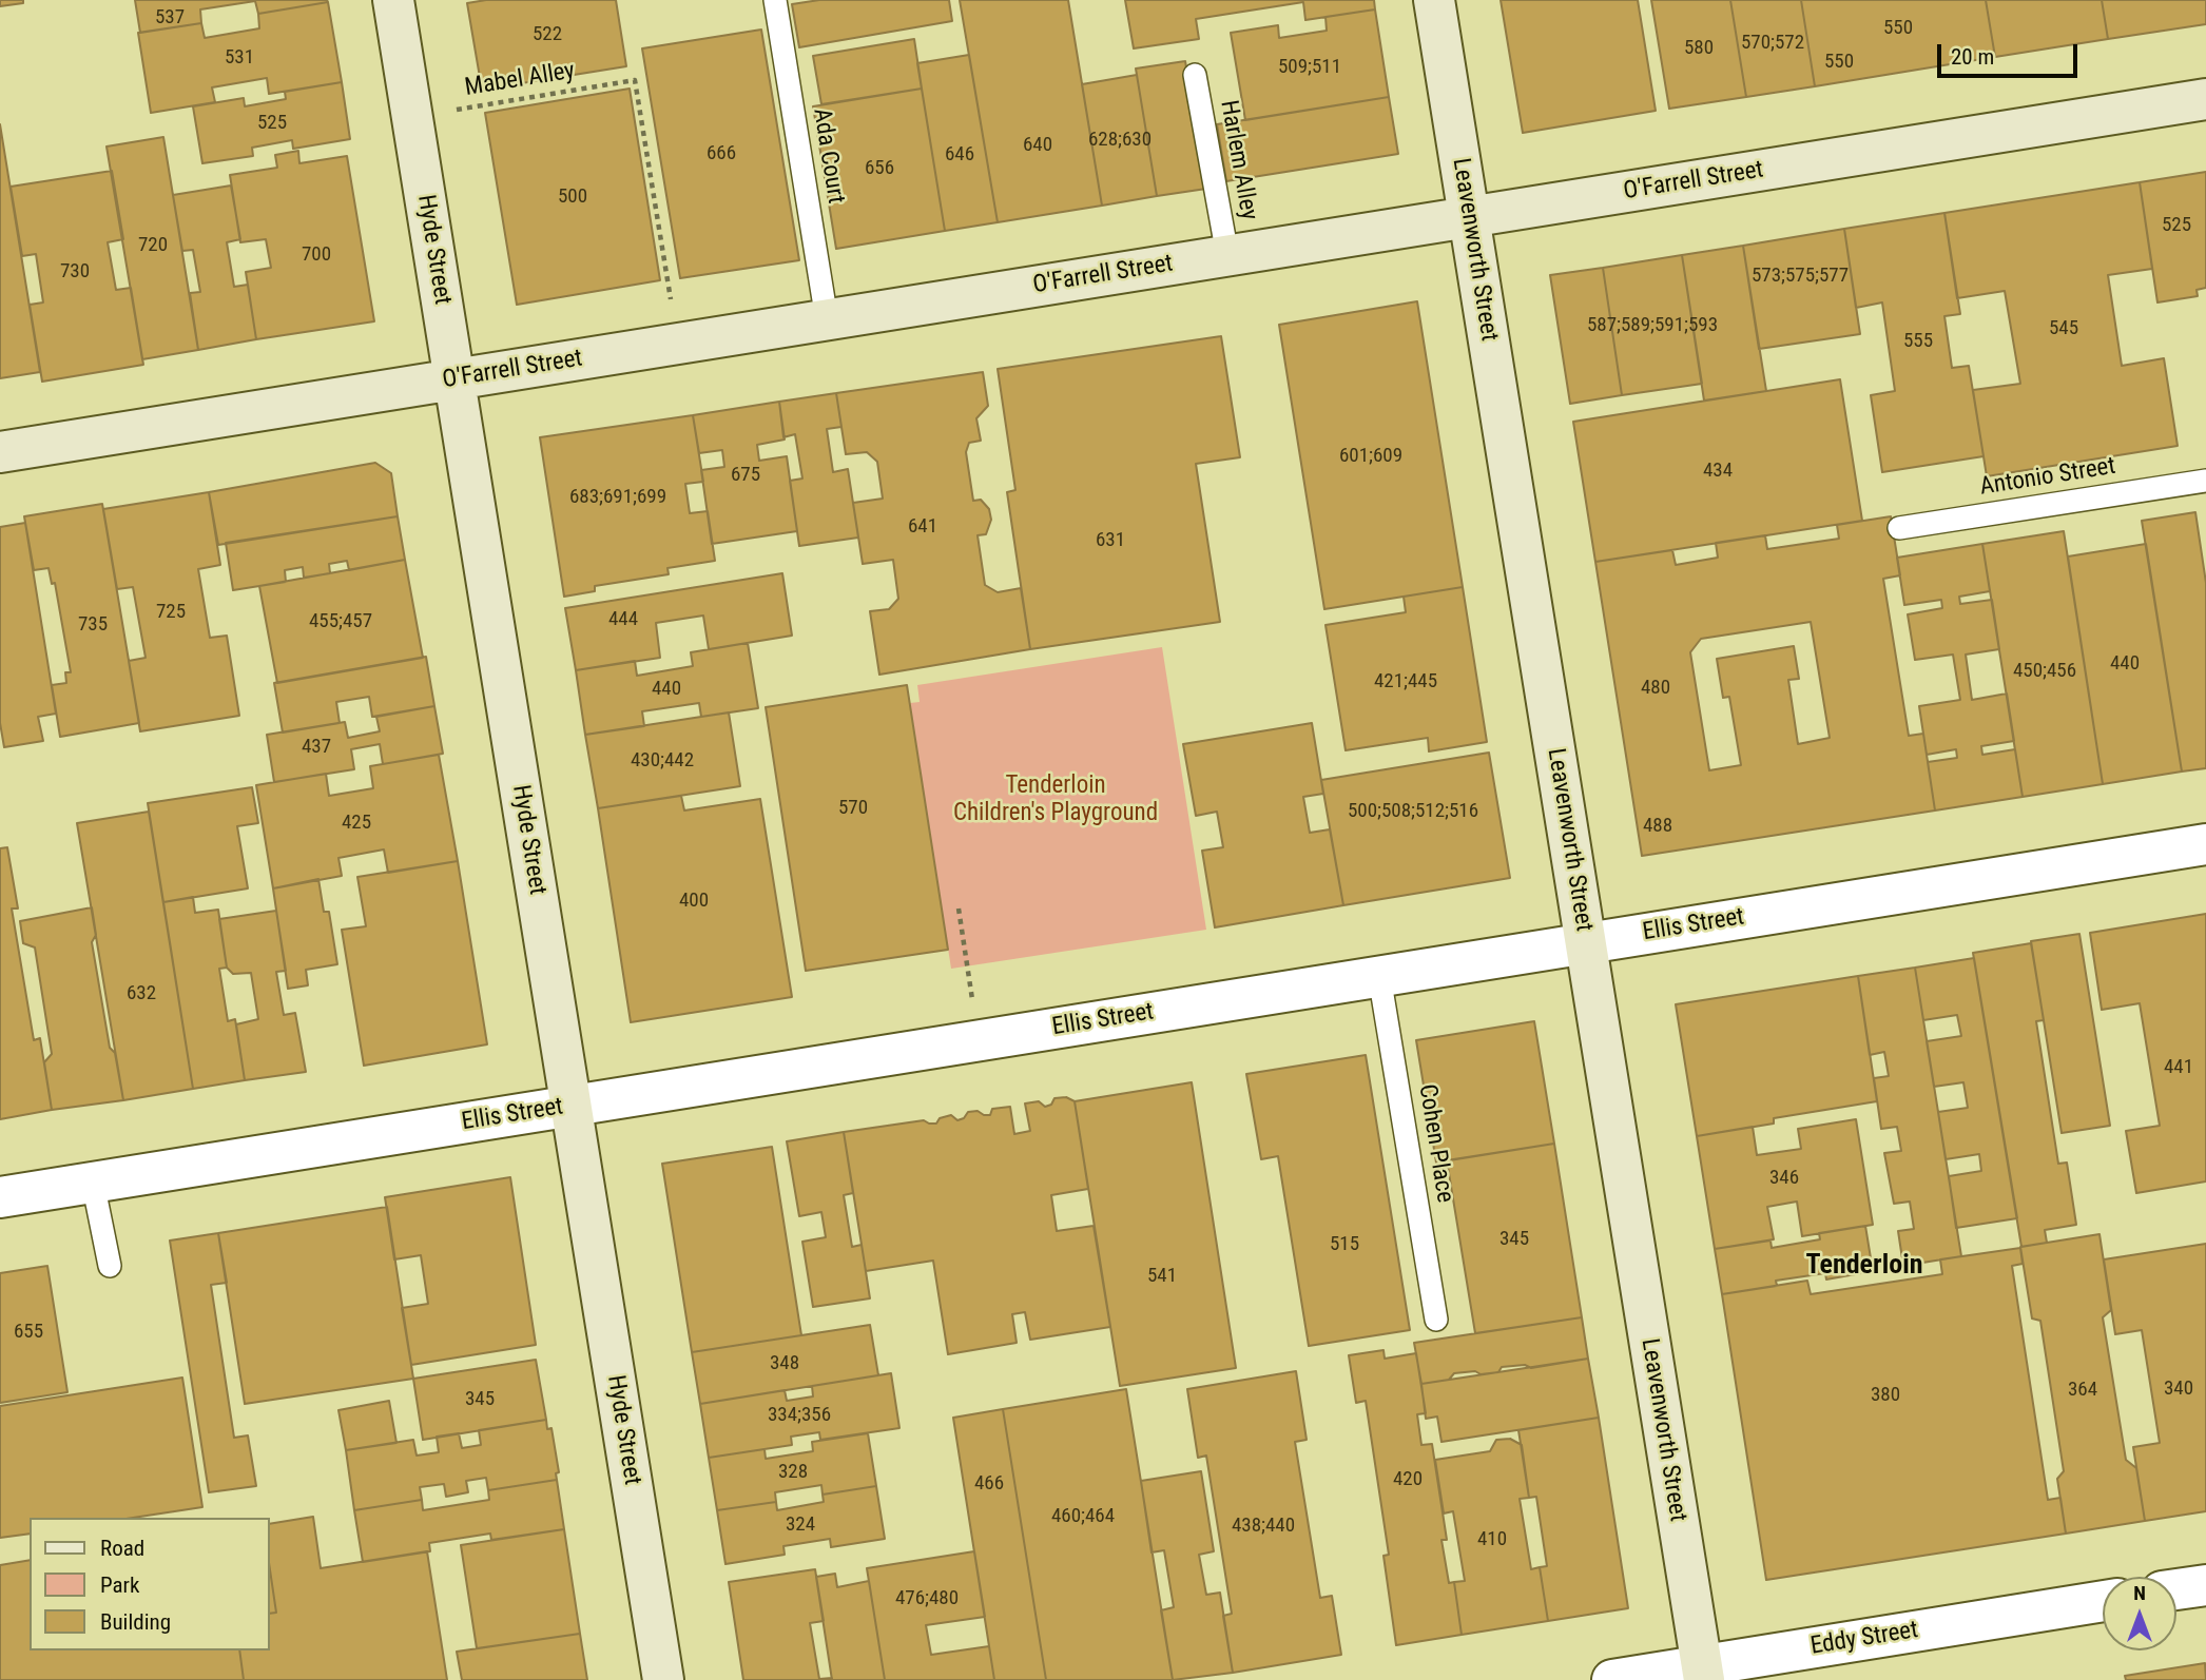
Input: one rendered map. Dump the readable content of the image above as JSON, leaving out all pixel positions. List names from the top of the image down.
{
  "streets": {
    "street": [
      "O'Farrell Street",
      "Hyde Street",
      "Leavenworth Street",
      "Ellis Street",
      "Eddy Street"
    ],
    "lane": [
      "Ada Court",
      "Harlem Alley",
      "Antonio Street",
      "Cohen Place"
    ],
    "path": ["Mabel Alley"]
  },
  "crossings": [
    ["Mabel Alley", "Hyde Street"],
    ["Ada Court", "O'Farrell Street"],
    ["Harlem Alley", "O'Farrell Street"],
    ["O'Farrell Street", "Hyde Street"],
    ["O'Farrell Street", "Leavenworth Street"],
    ["Hyde Street", "Ellis Street"],
    ["Leavenworth Street", "Ellis Street"],
    ["Leavenworth Street", "Eddy Street"],
    ["Ellis Street", "Cohen Place"]
  ],
  "districts": ["Tenderloin"],
  "parks": ["Tenderloin Children's Playground"],
  "house_numbers": [
    "537",
    "550",
    "522",
    "570;572",
    "580",
    "531",
    "550",
    "509;511",
    "525",
    "628;630",
    "640",
    "666",
    "646",
    "656",
    "500",
    "525",
    "720",
    "700",
    "730",
    "573;575;577",
    "587;589;591;593",
    "545",
    "555",
    "601;609",
    "434",
    "675",
    "683;691;699",
    "641",
    "631",
    "725",
    "444",
    "455;457",
    "735",
    "440",
    "450;456",
    "421;445",
    "480",
    "440",
    "437",
    "430;442",
    "570",
    "500;508;512;516",
    "425",
    "488",
    "400",
    "632",
    "441",
    "346",
    "345",
    "515",
    "541",
    "655",
    "348",
    "340",
    "364",
    "380",
    "345",
    "334;356",
    "328",
    "420",
    "466",
    "460;464",
    "324",
    "438;440",
    "410",
    "476;480"
  ],
  "legend": ["Road", "Park", "Building"],
  "scale_bar": "20 m",
  "north": "top"
}
